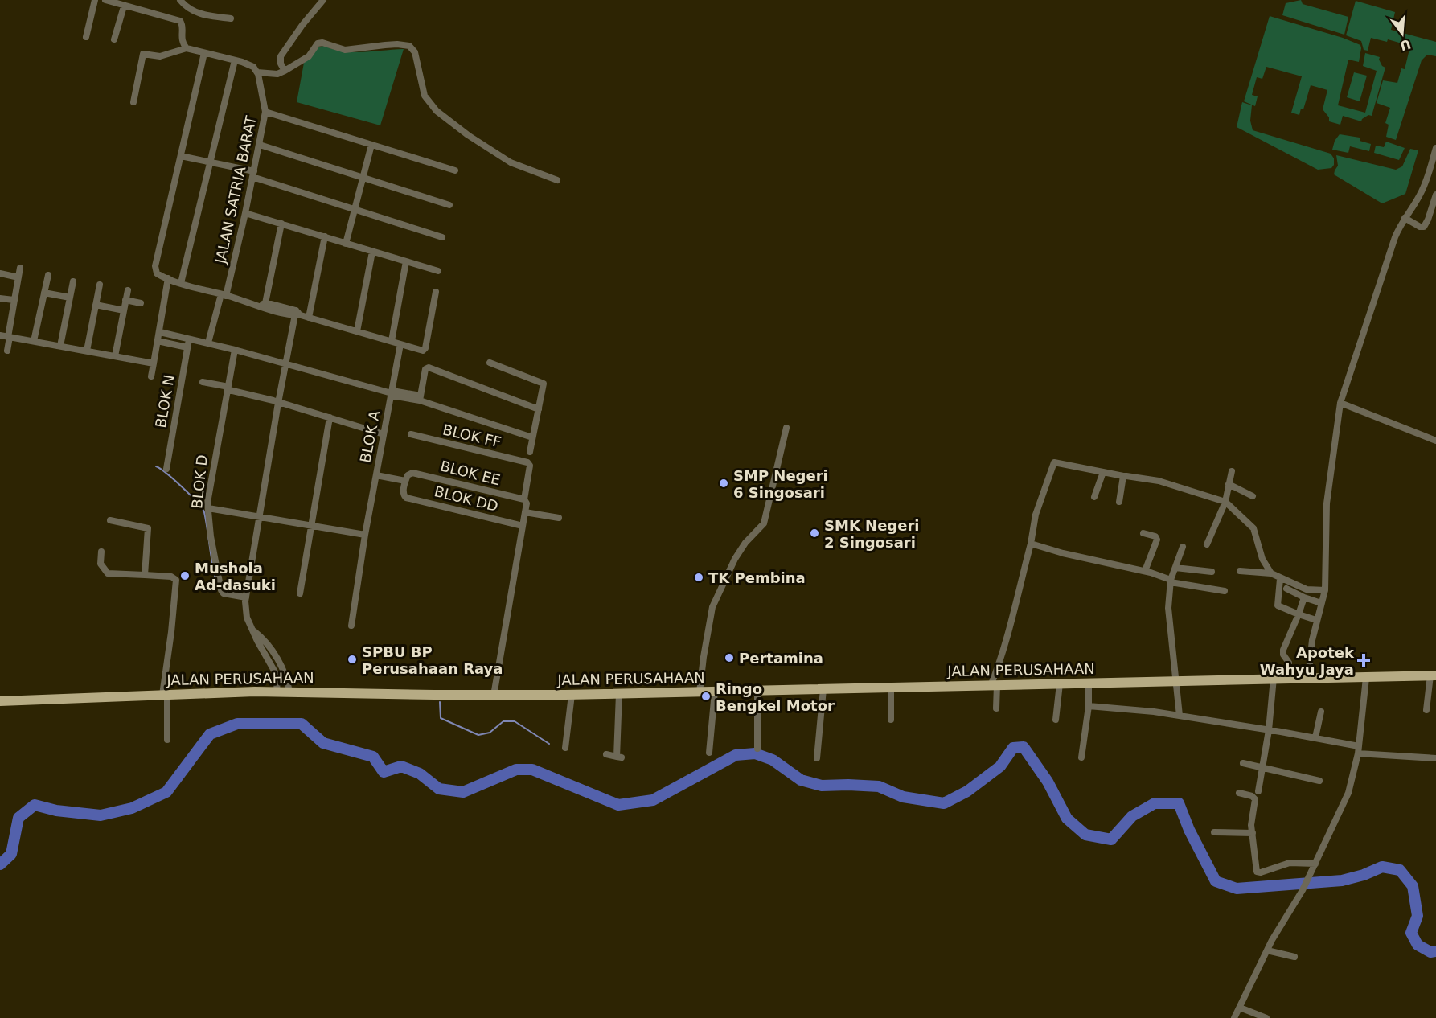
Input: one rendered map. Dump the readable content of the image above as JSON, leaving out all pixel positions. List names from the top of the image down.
{
  "streets": {
    "main road": ["JALAN PERUSAHAAN"],
    "street": [
      "JALAN SATRIA BARAT",
      "BLOK N",
      "BLOK FF",
      "BLOK A",
      "BLOK EE",
      "BLOK D",
      "BLOK DD"
    ]
  },
  "crossings": [
    ["BLOK FF", "BLOK EE"],
    ["BLOK EE", "BLOK DD"]
  ],
  "places": {
    "other": [
      "SMP Negeri 6 Singosari",
      "SMK Negeri 2 Singosari",
      "Mushola Ad-dasuki",
      "TK Pembina",
      "Pertamina",
      "SPBU BP Perusahaan Raya",
      "Ringo Bengkel Motor"
    ],
    "health": ["Apotek Wahyu Jaya"]
  },
  "north": "bottom"
}
